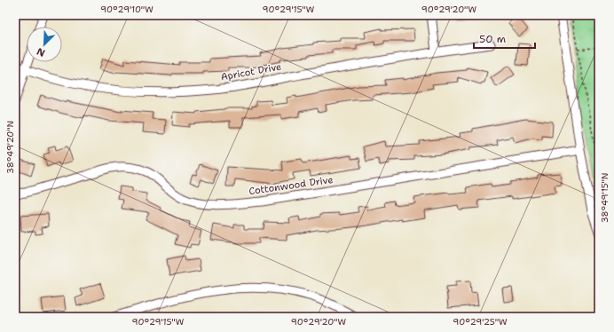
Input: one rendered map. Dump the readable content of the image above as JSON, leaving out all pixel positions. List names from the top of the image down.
{
  "streets": {
    "street": ["Apricot Drive", "Cottonwood Drive"]
  },
  "scale_bar": "50 m",
  "north": "bottom left",
  "coordinates": [
    "90°29'10\"W",
    "90°29'15\"W",
    "90°29'20\"W",
    "38°49'20\"N",
    "38°49'15\"N",
    "90°29'25\"W"
  ]
}
